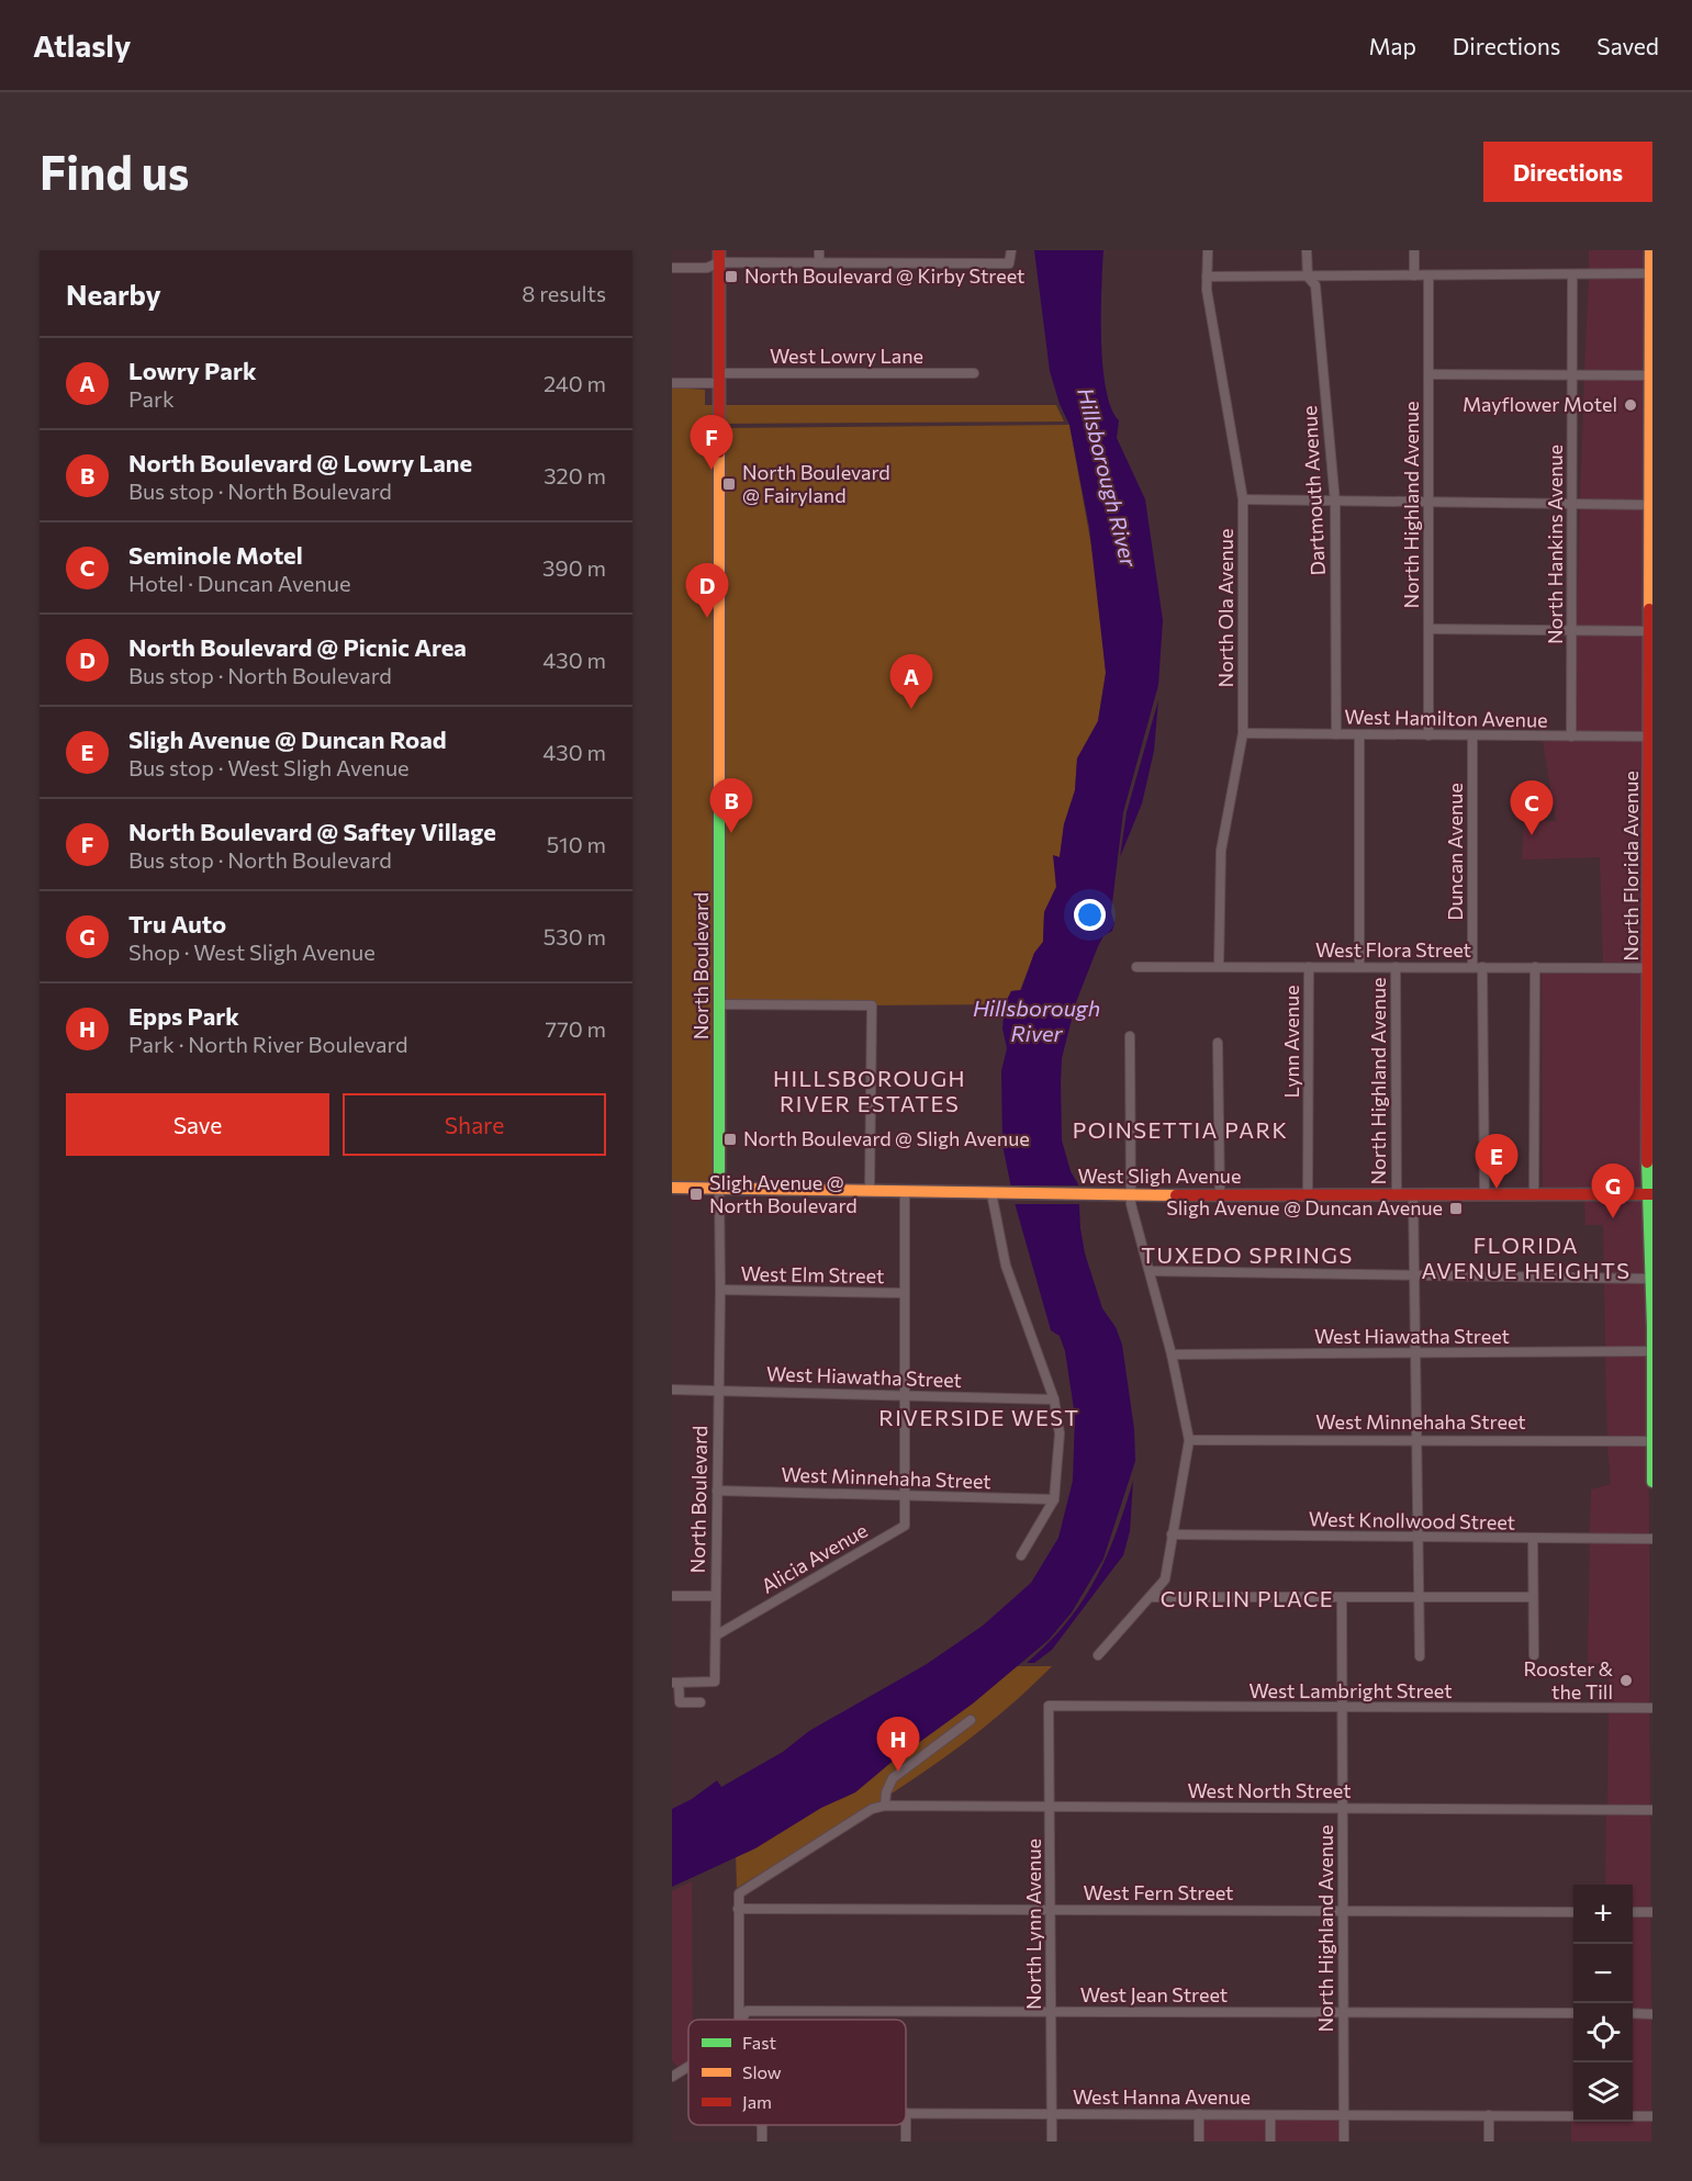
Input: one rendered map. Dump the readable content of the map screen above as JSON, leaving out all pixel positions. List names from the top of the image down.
{
  "streets": {
    "main road": ["North Florida Avenue", "North Boulevard", "West Sligh Avenue"],
    "street": [
      "West Lowry Lane",
      "Dartmouth Avenue",
      "North Highland Avenue",
      "North Hankins Avenue",
      "North Ola Avenue",
      "West Hamilton Avenue",
      "Duncan Avenue",
      "West Flora Street",
      "Lynn Avenue",
      "West Elm Street",
      "West Hiawatha Street",
      "West Minnehaha Street",
      "West Knollwood Street",
      "Alicia Avenue",
      "West Lambright Street",
      "West North Street",
      "West Fern Street",
      "North Lynn Avenue",
      "West Jean Street",
      "West Hanna Avenue"
    ]
  },
  "crossings": [
    ["West Lowry Lane", "North Boulevard"],
    ["Dartmouth Avenue", "West Hamilton Avenue"],
    ["North Highland Avenue", "West Hamilton Avenue"],
    ["North Highland Avenue", "West Flora Street"],
    ["North Highland Avenue", "West Sligh Avenue"],
    ["North Highland Avenue", "West Hiawatha Street"],
    ["North Highland Avenue", "West Minnehaha Street"],
    ["North Highland Avenue", "West Knollwood Street"],
    ["North Highland Avenue", "West Lambright Street"],
    ["North Highland Avenue", "West North Street"],
    ["North Highland Avenue", "West Fern Street"],
    ["North Highland Avenue", "West Jean Street"],
    ["North Highland Avenue", "West Hanna Avenue"],
    ["North Hankins Avenue", "West Hamilton Avenue"],
    ["North Ola Avenue", "West Hamilton Avenue"],
    ["North Ola Avenue", "West Flora Street"],
    ["West Hamilton Avenue", "Duncan Avenue"],
    ["West Hamilton Avenue", "North Florida Avenue"],
    ["Duncan Avenue", "West Flora Street"],
    ["North Florida Avenue", "West Flora Street"],
    ["North Florida Avenue", "West Sligh Avenue"],
    ["North Florida Avenue", "West Hiawatha Street"],
    ["North Florida Avenue", "West Minnehaha Street"],
    ["West Flora Street", "Lynn Avenue"],
    ["North Boulevard", "West Sligh Avenue"],
    ["North Boulevard", "West Elm Street"],
    ["North Boulevard", "West Hiawatha Street"],
    ["North Boulevard", "West Minnehaha Street"],
    ["North Boulevard", "Alicia Avenue"],
    ["Lynn Avenue", "West Sligh Avenue"],
    ["West Minnehaha Street", "Alicia Avenue"],
    ["West Lambright Street", "North Lynn Avenue"],
    ["West North Street", "North Lynn Avenue"],
    ["West Fern Street", "North Lynn Avenue"],
    ["North Lynn Avenue", "West Jean Street"],
    ["North Lynn Avenue", "West Hanna Avenue"]
  ],
  "districts": [
    "HILLSBOROUGH RIVER ESTATES",
    "POINSETTIA PARK",
    "FLORIDA AVENUE HEIGHTS",
    "TUXEDO SPRINGS",
    "RIVERSIDE WEST",
    "CURLIN PLACE"
  ],
  "water": ["Hillsborough River"],
  "places": {
    "transit": [
      "North Boulevard @ Kirby Street",
      "North Boulevard @ Fairyland",
      "North Boulevard @ Sligh Avenue",
      "Sligh Avenue @ North Boulevard",
      "Sligh Avenue @ Duncan Avenue"
    ],
    "other": ["Mayflower Motel", "Rooster & the Till"]
  },
  "legend": ["Fast", "Slow", "Jam"],
  "page": {
    "header": "Atlasly",
    "nav": ["Map", "Directions", "Saved"],
    "buttons": [
      "Directions",
      ["Save", "Share"]
    ],
    "title": "Find us",
    "heading": ["Nearby", "8 results"],
    "list": [
      {
        "mark": "A",
        "name": "Lowry Park",
        "note": "Park",
        "value": "240 m"
      },
      {
        "mark": "B",
        "name": "North Boulevard @ Lowry Lane",
        "note": "Bus stop · North Boulevard",
        "value": "320 m"
      },
      {
        "mark": "C",
        "name": "Seminole Motel",
        "note": "Hotel · Duncan Avenue",
        "value": "390 m"
      },
      {
        "mark": "D",
        "name": "North Boulevard @ Picnic Area",
        "note": "Bus stop · North Boulevard",
        "value": "430 m"
      },
      {
        "mark": "E",
        "name": "Sligh Avenue @ Duncan Road",
        "note": "Bus stop · West Sligh Avenue",
        "value": "430 m"
      },
      {
        "mark": "F",
        "name": "North Boulevard @ Saftey Village",
        "note": "Bus stop · North Boulevard",
        "value": "510 m"
      },
      {
        "mark": "G",
        "name": "Tru Auto",
        "note": "Shop · West Sligh Avenue",
        "value": "530 m"
      },
      {
        "mark": "H",
        "name": "Epps Park",
        "note": "Park · North River Boulevard",
        "value": "770 m"
      }
    ],
    "pins": [
      "F",
      "D",
      "A",
      "B",
      "C",
      "E",
      "G",
      "H"
    ],
    "map_buttons": ["+", "−"]
  }
}
